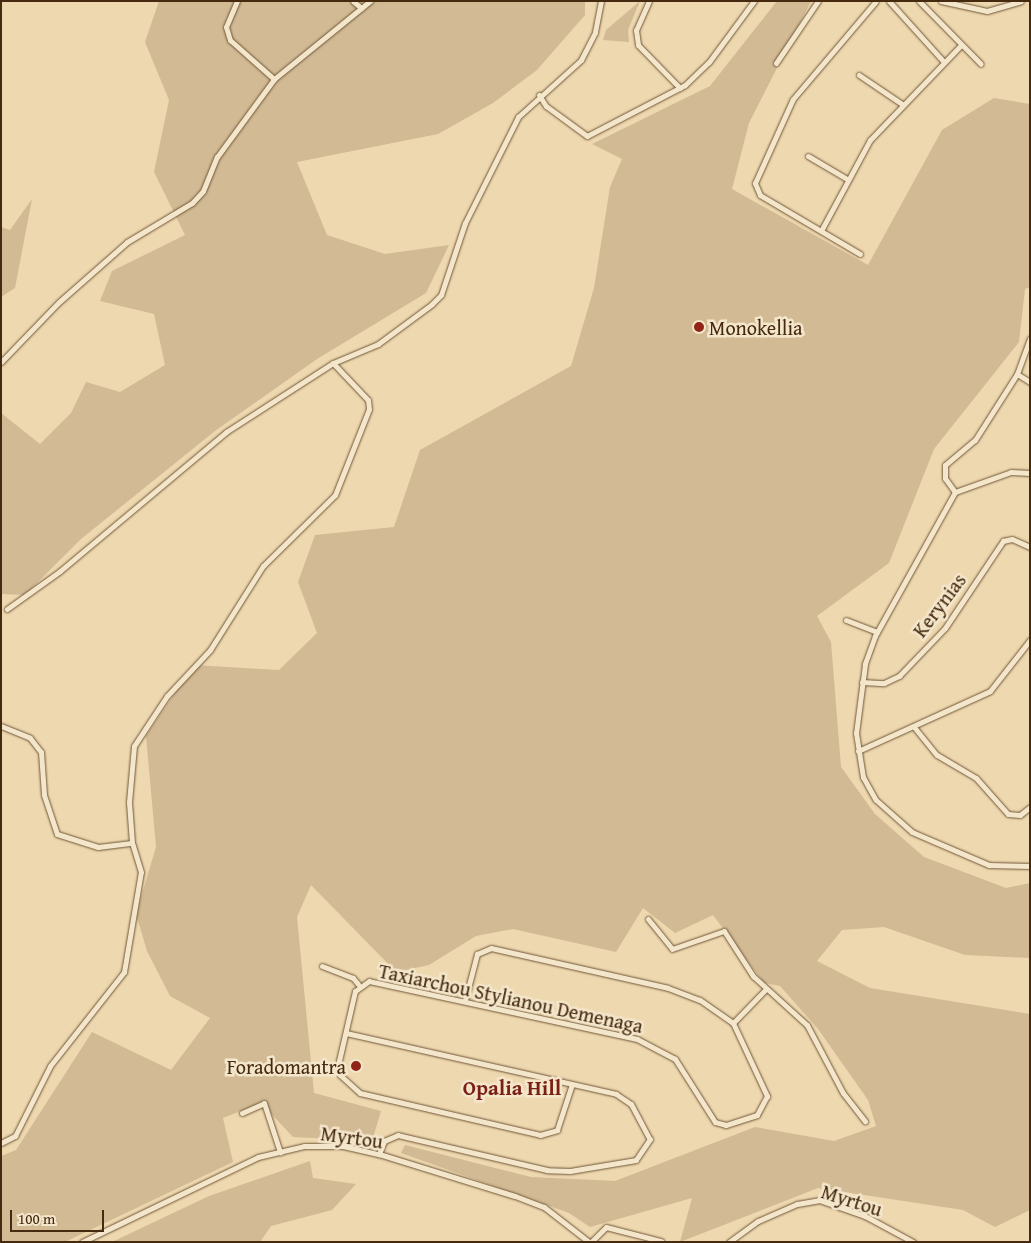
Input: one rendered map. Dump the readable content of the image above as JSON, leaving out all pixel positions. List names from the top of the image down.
{
  "streets": {
    "street": ["Kerynias", "Taxiarchou Stylianou Demenaga", "Myrtou"]
  },
  "districts": ["Opalia Hill"],
  "places": ["Monokellia", "Foradomantra"],
  "scale_bar": "100 m"
}
